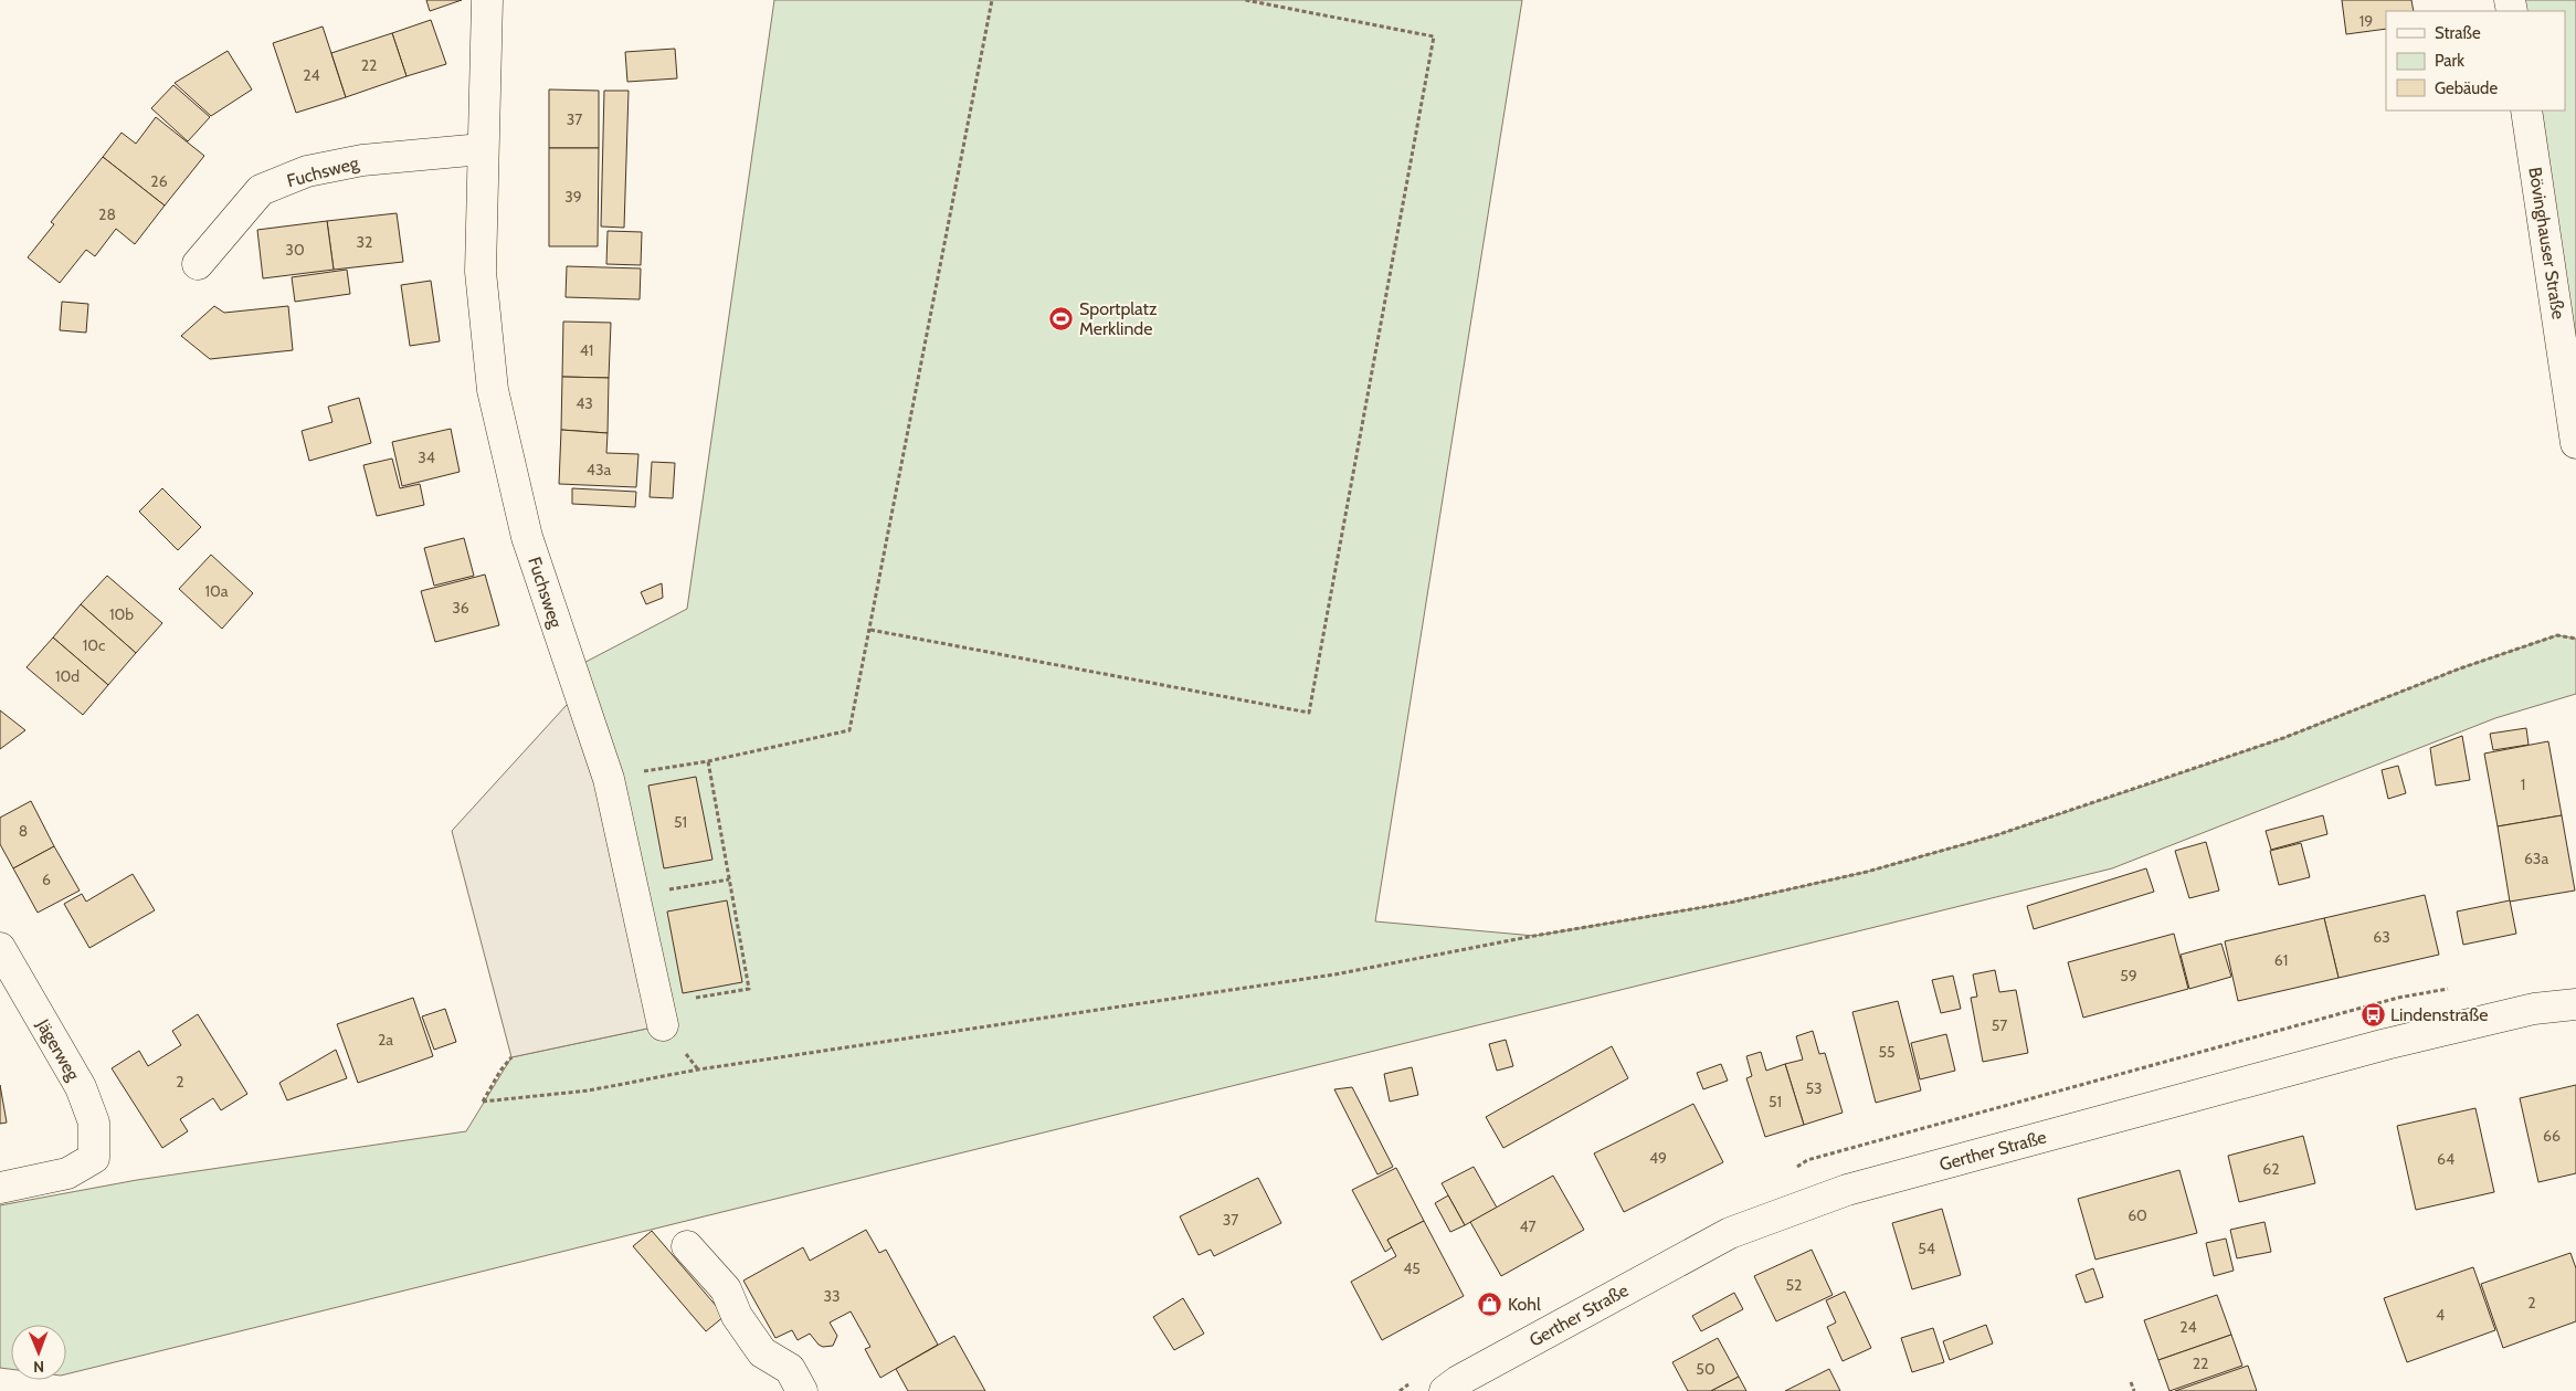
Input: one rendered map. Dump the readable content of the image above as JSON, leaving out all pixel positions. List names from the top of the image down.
{
  "streets": {
    "street": [
      "Fuchsweg",
      "Bövinghauser Straße",
      "Jägerweg",
      "Gerther Straße"
    ]
  },
  "places": {
    "sports": ["Sportplatz Merklinde"],
    "bus stop": ["Lindenstraße"],
    "shop": ["Kohl"]
  },
  "house_numbers": [
    "19",
    "22",
    "24",
    "37",
    "26",
    "39",
    "28",
    "32",
    "30",
    "41",
    "43",
    "34",
    "43a",
    "10a",
    "36",
    "10b",
    "10c",
    "10d",
    "1",
    "51",
    "8",
    "63a",
    "6",
    "63",
    "61",
    "59",
    "57",
    "2a",
    "55",
    "2",
    "53",
    "51",
    "66",
    "49",
    "64",
    "62",
    "60",
    "37",
    "47",
    "54",
    "45",
    "52",
    "33",
    "2",
    "4",
    "24",
    "22",
    "50"
  ],
  "legend": ["Straße", "Park", "Gebäude"],
  "north": "bottom"
}
